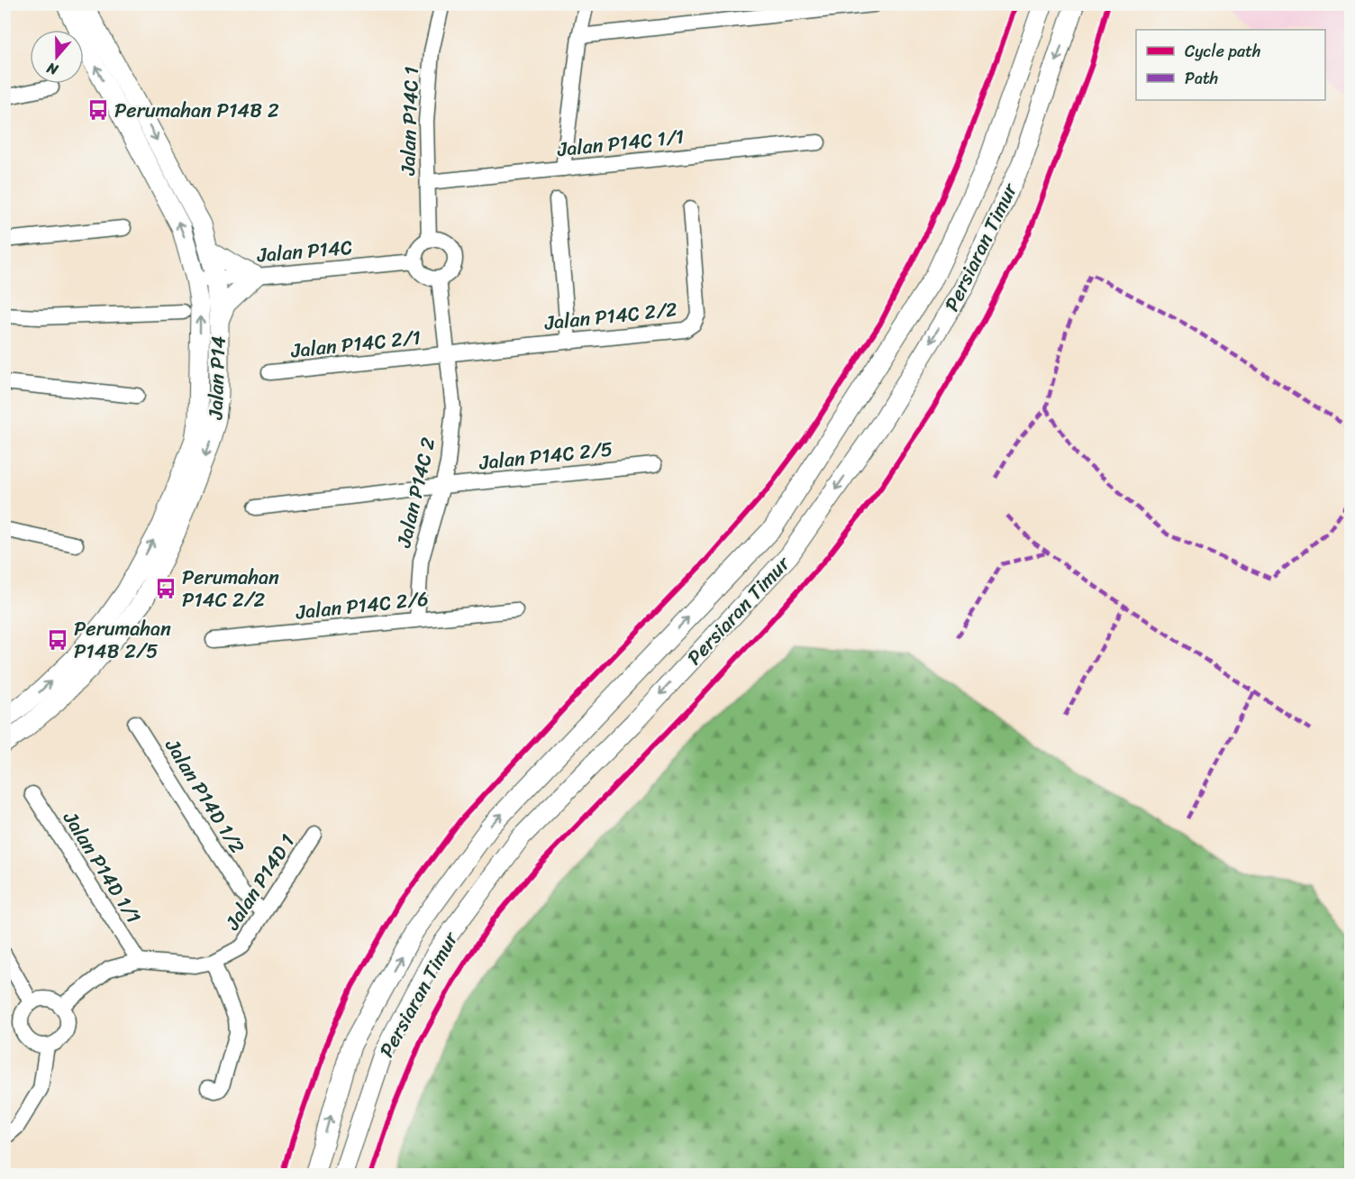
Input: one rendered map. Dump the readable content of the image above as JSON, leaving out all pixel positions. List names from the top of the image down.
{
  "streets": {
    "main road": ["Persiaran Timur", "Jalan P14"],
    "street": [
      "Jalan P14C 1",
      "Jalan P14C 1/1",
      "Jalan P14C",
      "Jalan P14C 2/2",
      "Jalan P14C 2/1",
      "Jalan P14C 2/5",
      "Jalan P14C 2",
      "Jalan P14C 2/6",
      "Jalan P14D 1/2",
      "Jalan P14D 1/1",
      "Jalan P14D 1"
    ]
  },
  "crossings": [
    ["Jalan P14C 1", "Jalan P14C 1/1"],
    ["Jalan P14C 1", "Jalan P14C"],
    ["Jalan P14C 1", "Jalan P14C 2"],
    ["Jalan P14C", "Jalan P14"],
    ["Jalan P14C", "Jalan P14C 2"],
    ["Jalan P14C 2/2", "Jalan P14C 2/1"],
    ["Jalan P14C 2/2", "Jalan P14C 2"],
    ["Jalan P14C 2/1", "Jalan P14C 2"],
    ["Jalan P14C 2/5", "Jalan P14C 2"],
    ["Jalan P14C 2", "Jalan P14C 2/6"],
    ["Jalan P14D 1/2", "Jalan P14D 1"],
    ["Jalan P14D 1/1", "Jalan P14D 1"]
  ],
  "places": {
    "bus stop": ["Perumahan P14B 2", "Perumahan P14C 2/2", "Perumahan P14B 2/5"]
  },
  "legend": ["Cycle path", "Path"],
  "north": "bottom"
}
